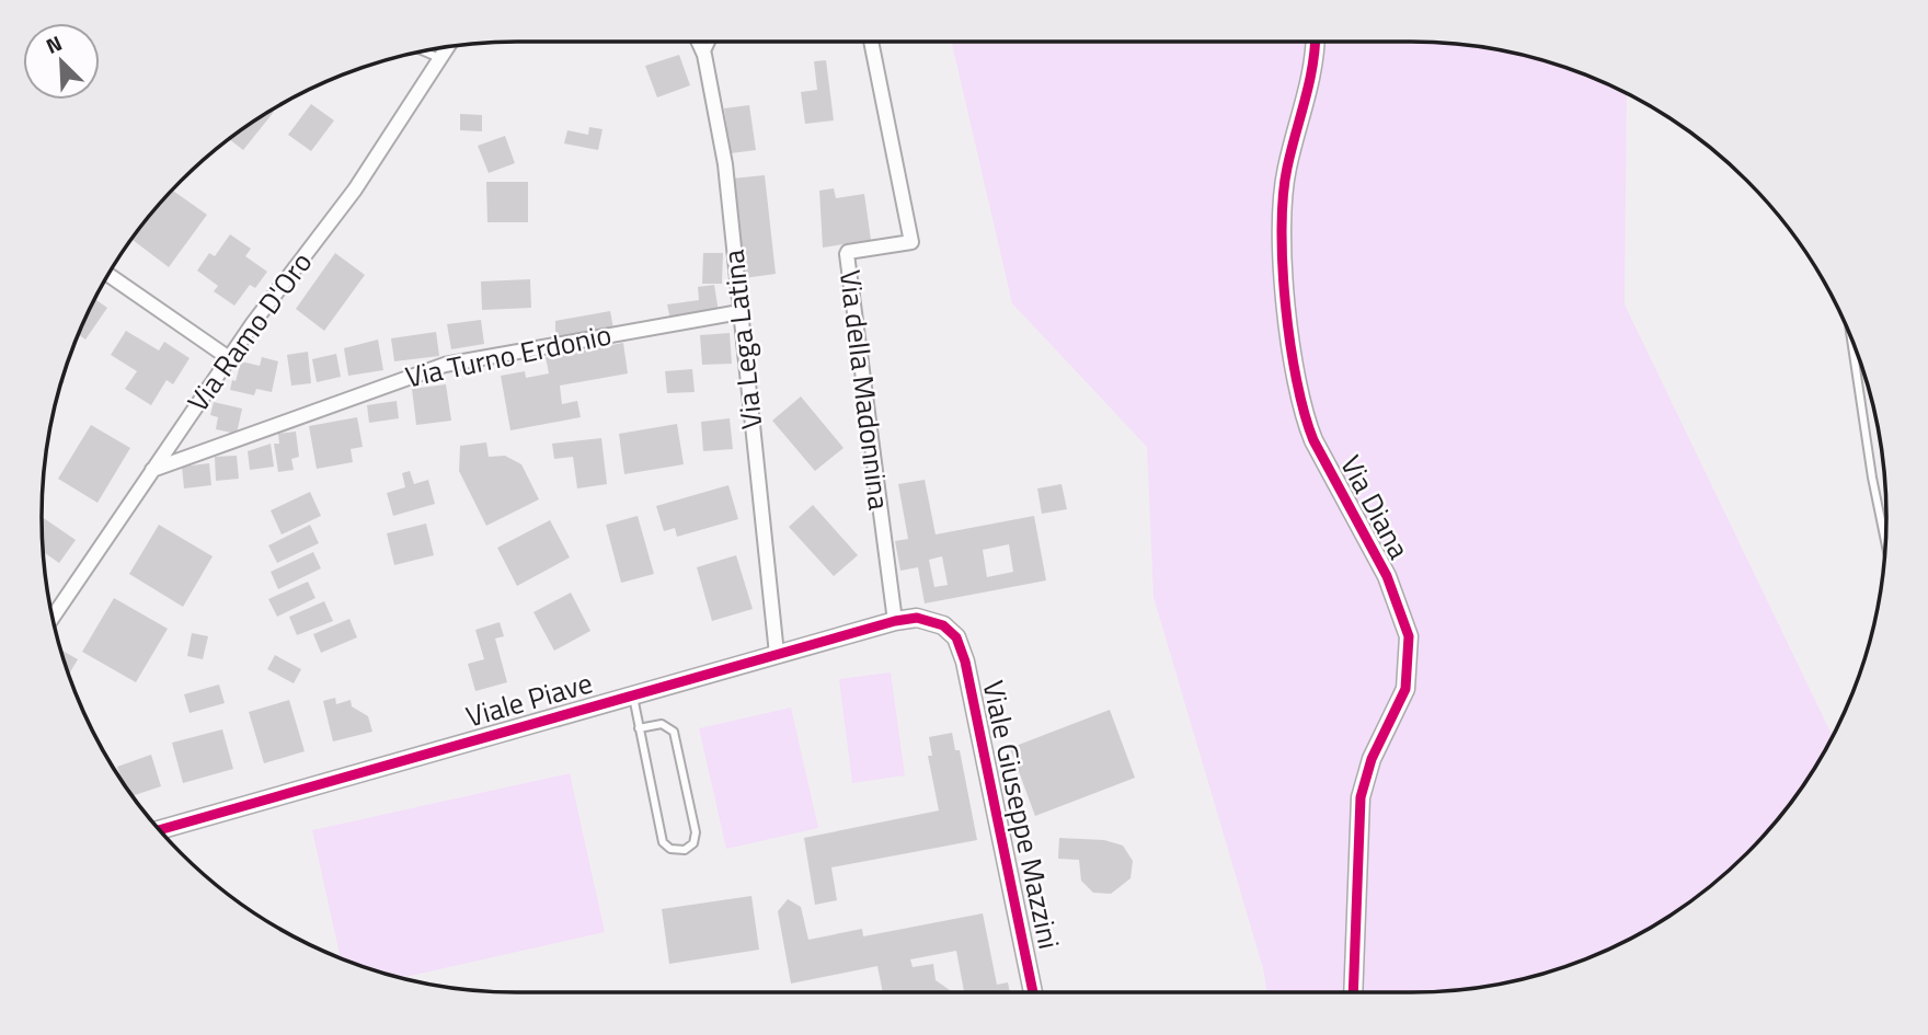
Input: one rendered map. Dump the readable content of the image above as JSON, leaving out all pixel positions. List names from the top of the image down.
{
  "streets": {
    "street": [
      "Via Ramo D'Oro",
      "Via Lega Latina",
      "Via Turno Erdonio",
      "Via della Madonnina",
      "Via Diana",
      "Viale Piave",
      "Viale Giuseppe Mazzini"
    ]
  },
  "crossings": [
    ["Via Ramo D'Oro", "Via Turno Erdonio"],
    ["Via Lega Latina", "Via Turno Erdonio"],
    ["Via Lega Latina", "Viale Piave"],
    ["Via della Madonnina", "Viale Piave"],
    ["Viale Piave", "Viale Giuseppe Mazzini"]
  ],
  "north": "top left"
}
